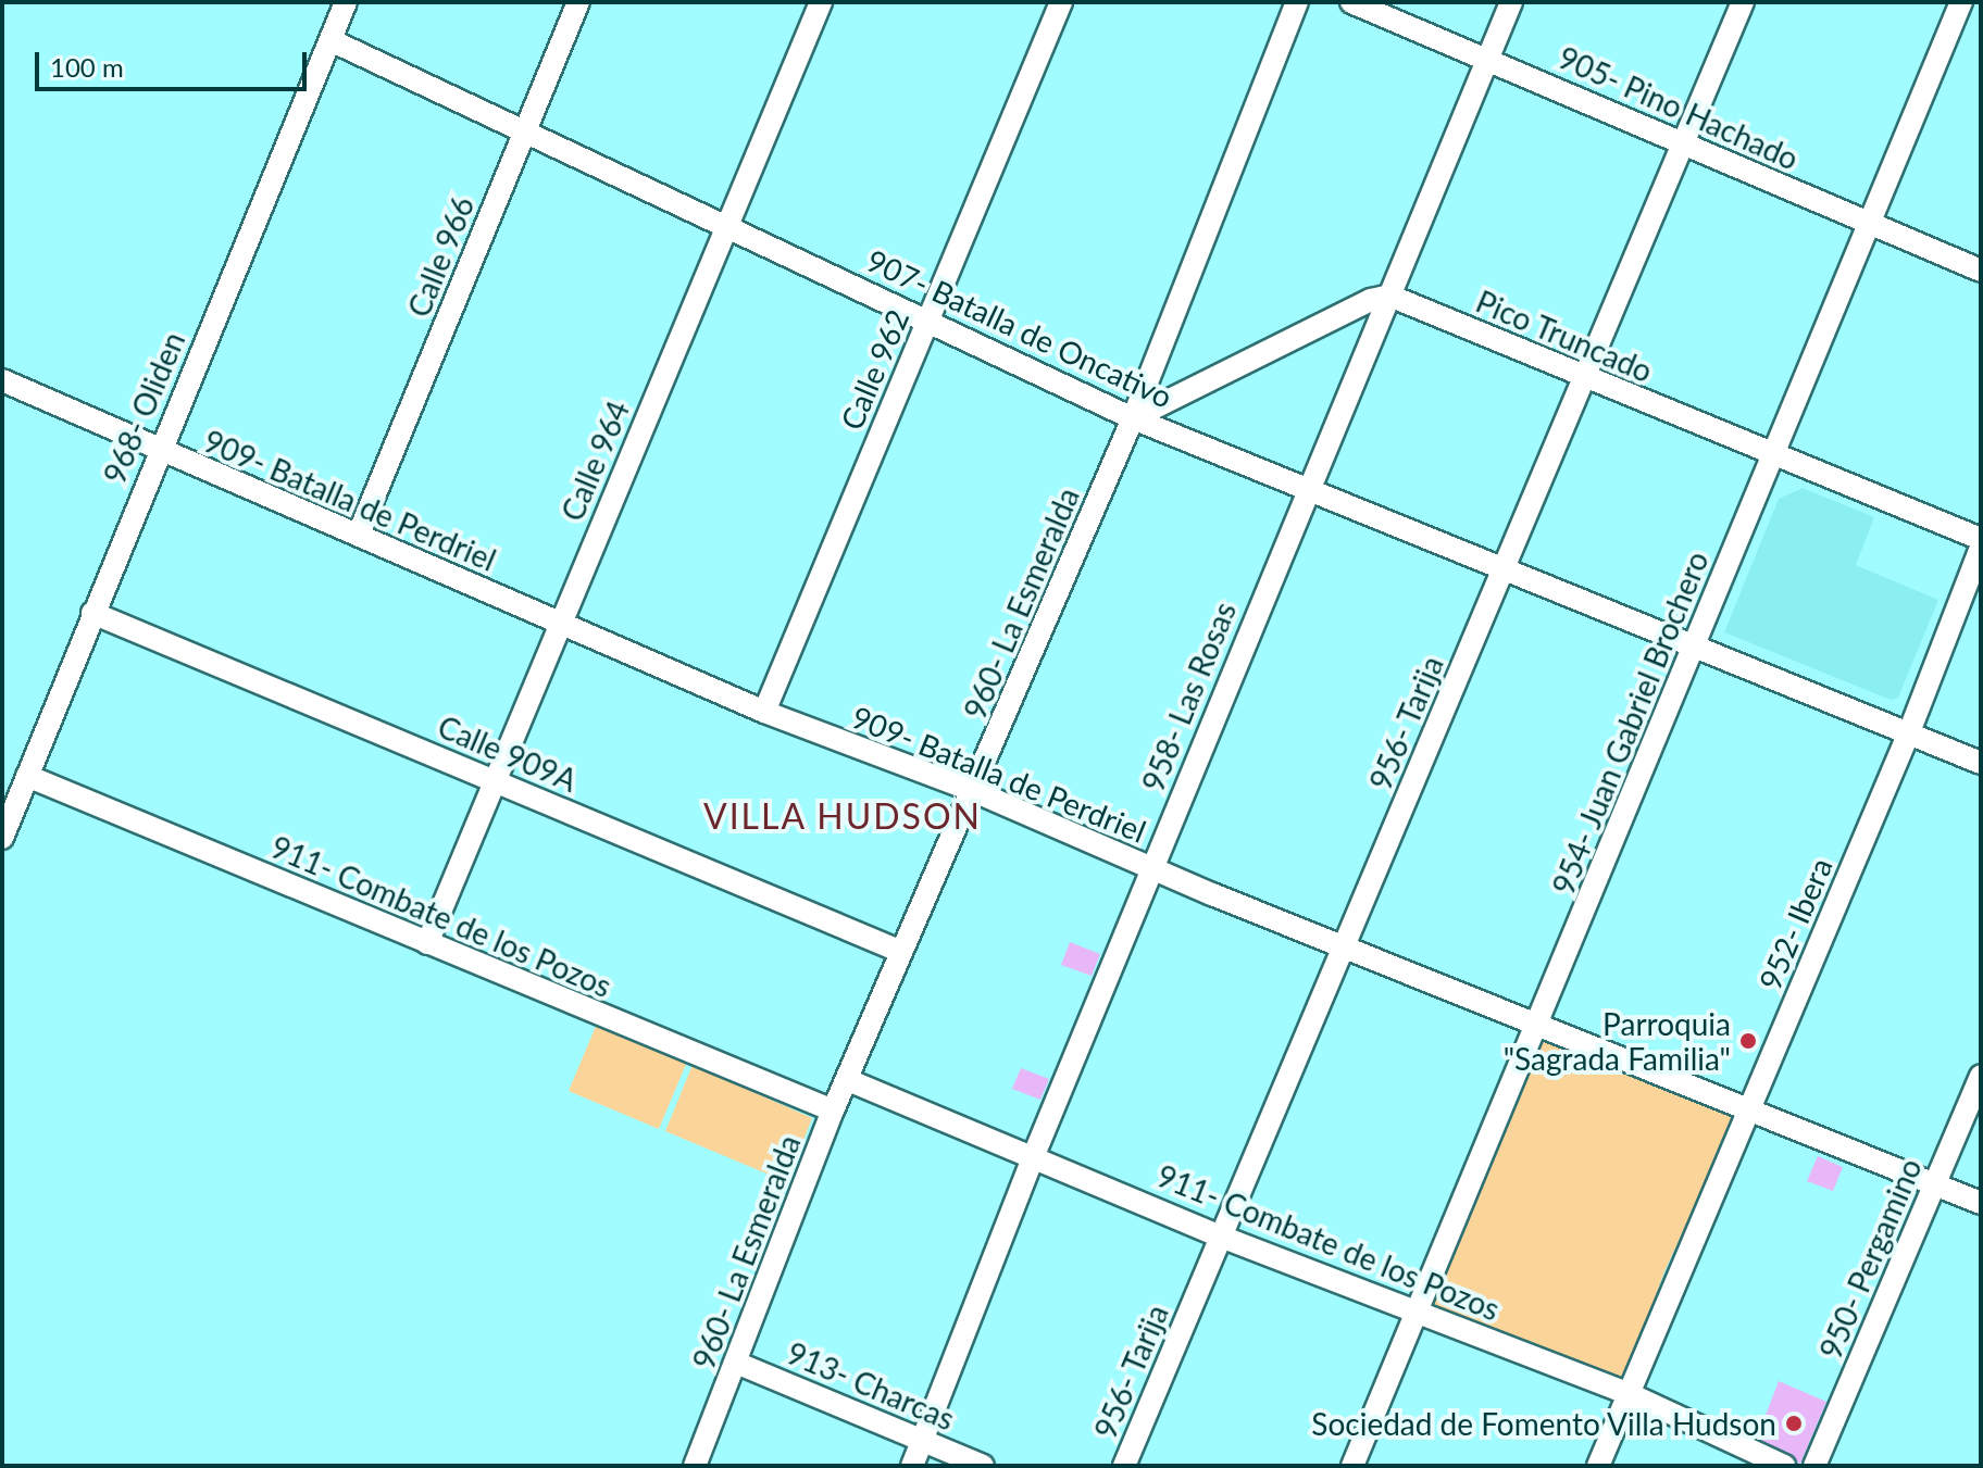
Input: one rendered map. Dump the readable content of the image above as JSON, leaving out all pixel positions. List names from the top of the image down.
{
  "streets": {
    "street": [
      "905- Pino Hachado",
      "Calle 966",
      "907- Batalla de Oncativo",
      "Pico Truncado",
      "Calle 962",
      "968- Oliden",
      "Calle 964",
      "909- Batalla de Perdriel",
      "960- La Esmeralda",
      "958- Las Rosas",
      "956- Tarija",
      "954- Juan Gabriel Brochero",
      "Calle 909A",
      "911- Combate de los Pozos",
      "952- Ibera",
      "950- Pergamino",
      "913- Charcas"
    ]
  },
  "crossings": [
    ["905- Pino Hachado", "958- Las Rosas"],
    ["905- Pino Hachado", "956- Tarija"],
    ["905- Pino Hachado", "954- Juan Gabriel Brochero"],
    ["Calle 966", "907- Batalla de Oncativo"],
    ["Calle 966", "909- Batalla de Perdriel"],
    ["907- Batalla de Oncativo", "Calle 962"],
    ["907- Batalla de Oncativo", "968- Oliden"],
    ["907- Batalla de Oncativo", "Calle 964"],
    ["907- Batalla de Oncativo", "960- La Esmeralda"],
    ["907- Batalla de Oncativo", "958- Las Rosas"],
    ["907- Batalla de Oncativo", "956- Tarija"],
    ["907- Batalla de Oncativo", "954- Juan Gabriel Brochero"],
    ["907- Batalla de Oncativo", "952- Ibera"],
    ["Pico Truncado", "958- Las Rosas"],
    ["Pico Truncado", "956- Tarija"],
    ["Pico Truncado", "954- Juan Gabriel Brochero"],
    ["Calle 962", "909- Batalla de Perdriel"],
    ["968- Oliden", "909- Batalla de Perdriel"],
    ["968- Oliden", "Calle 909A"],
    ["968- Oliden", "911- Combate de los Pozos"],
    ["Calle 964", "909- Batalla de Perdriel"],
    ["Calle 964", "Calle 909A"],
    ["Calle 964", "911- Combate de los Pozos"],
    ["909- Batalla de Perdriel", "960- La Esmeralda"],
    ["909- Batalla de Perdriel", "958- Las Rosas"],
    ["909- Batalla de Perdriel", "956- Tarija"],
    ["909- Batalla de Perdriel", "954- Juan Gabriel Brochero"],
    ["909- Batalla de Perdriel", "952- Ibera"],
    ["909- Batalla de Perdriel", "950- Pergamino"],
    ["960- La Esmeralda", "Calle 909A"],
    ["960- La Esmeralda", "911- Combate de los Pozos"],
    ["960- La Esmeralda", "913- Charcas"],
    ["958- Las Rosas", "911- Combate de los Pozos"],
    ["958- Las Rosas", "913- Charcas"],
    ["956- Tarija", "911- Combate de los Pozos"],
    ["954- Juan Gabriel Brochero", "911- Combate de los Pozos"],
    ["911- Combate de los Pozos", "952- Ibera"]
  ],
  "districts": ["VILLA HUDSON"],
  "places": ["Parroquia \"Sagrada Familia\"", "Sociedad de Fomento Villa Hudson"],
  "scale_bar": "100 m"
}
